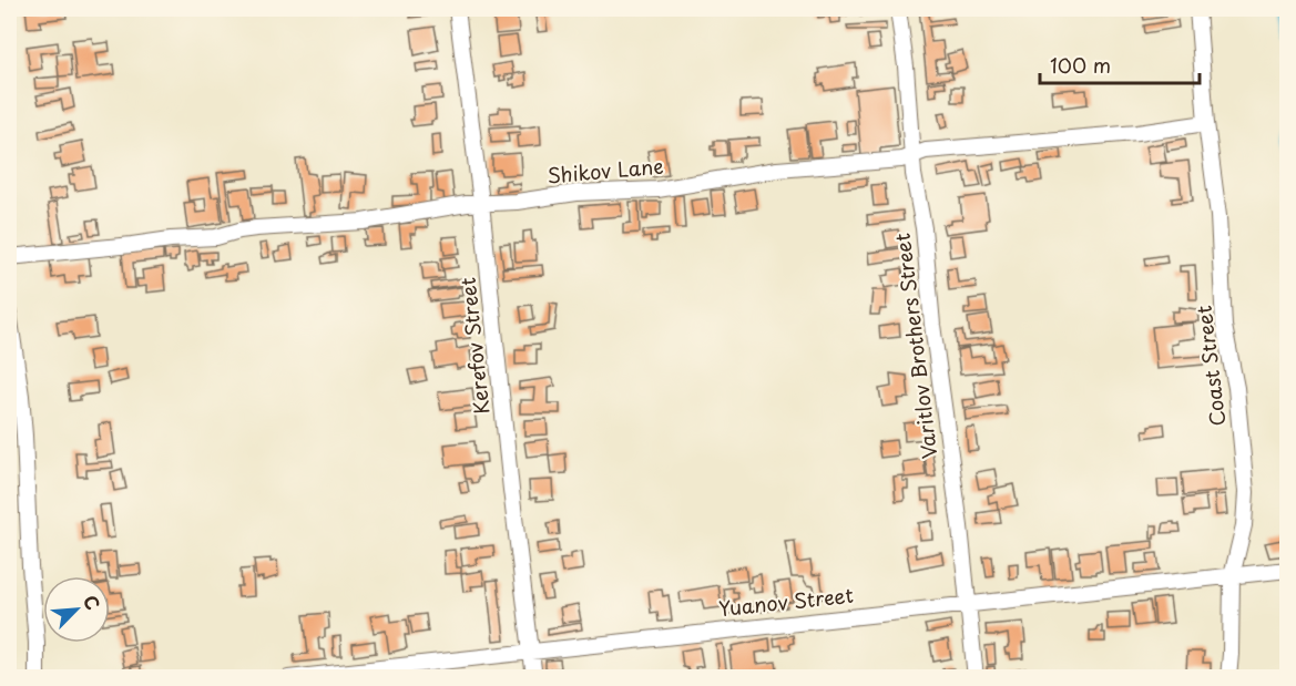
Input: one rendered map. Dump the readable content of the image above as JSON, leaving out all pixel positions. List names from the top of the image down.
{
  "streets": {
    "street": [
      "Shikov Lane",
      "Kerefov Street",
      "Varitlov Brothers Street",
      "Coast Street",
      "Yuanov Street"
    ]
  },
  "crossings": [
    ["Shikov Lane", "Kerefov Street"],
    ["Shikov Lane", "Varitlov Brothers Street"],
    ["Shikov Lane", "Coast Street"],
    ["Kerefov Street", "Yuanov Street"],
    ["Varitlov Brothers Street", "Yuanov Street"],
    ["Coast Street", "Yuanov Street"]
  ],
  "scale_bar": "100 m",
  "north": "top right"
}
